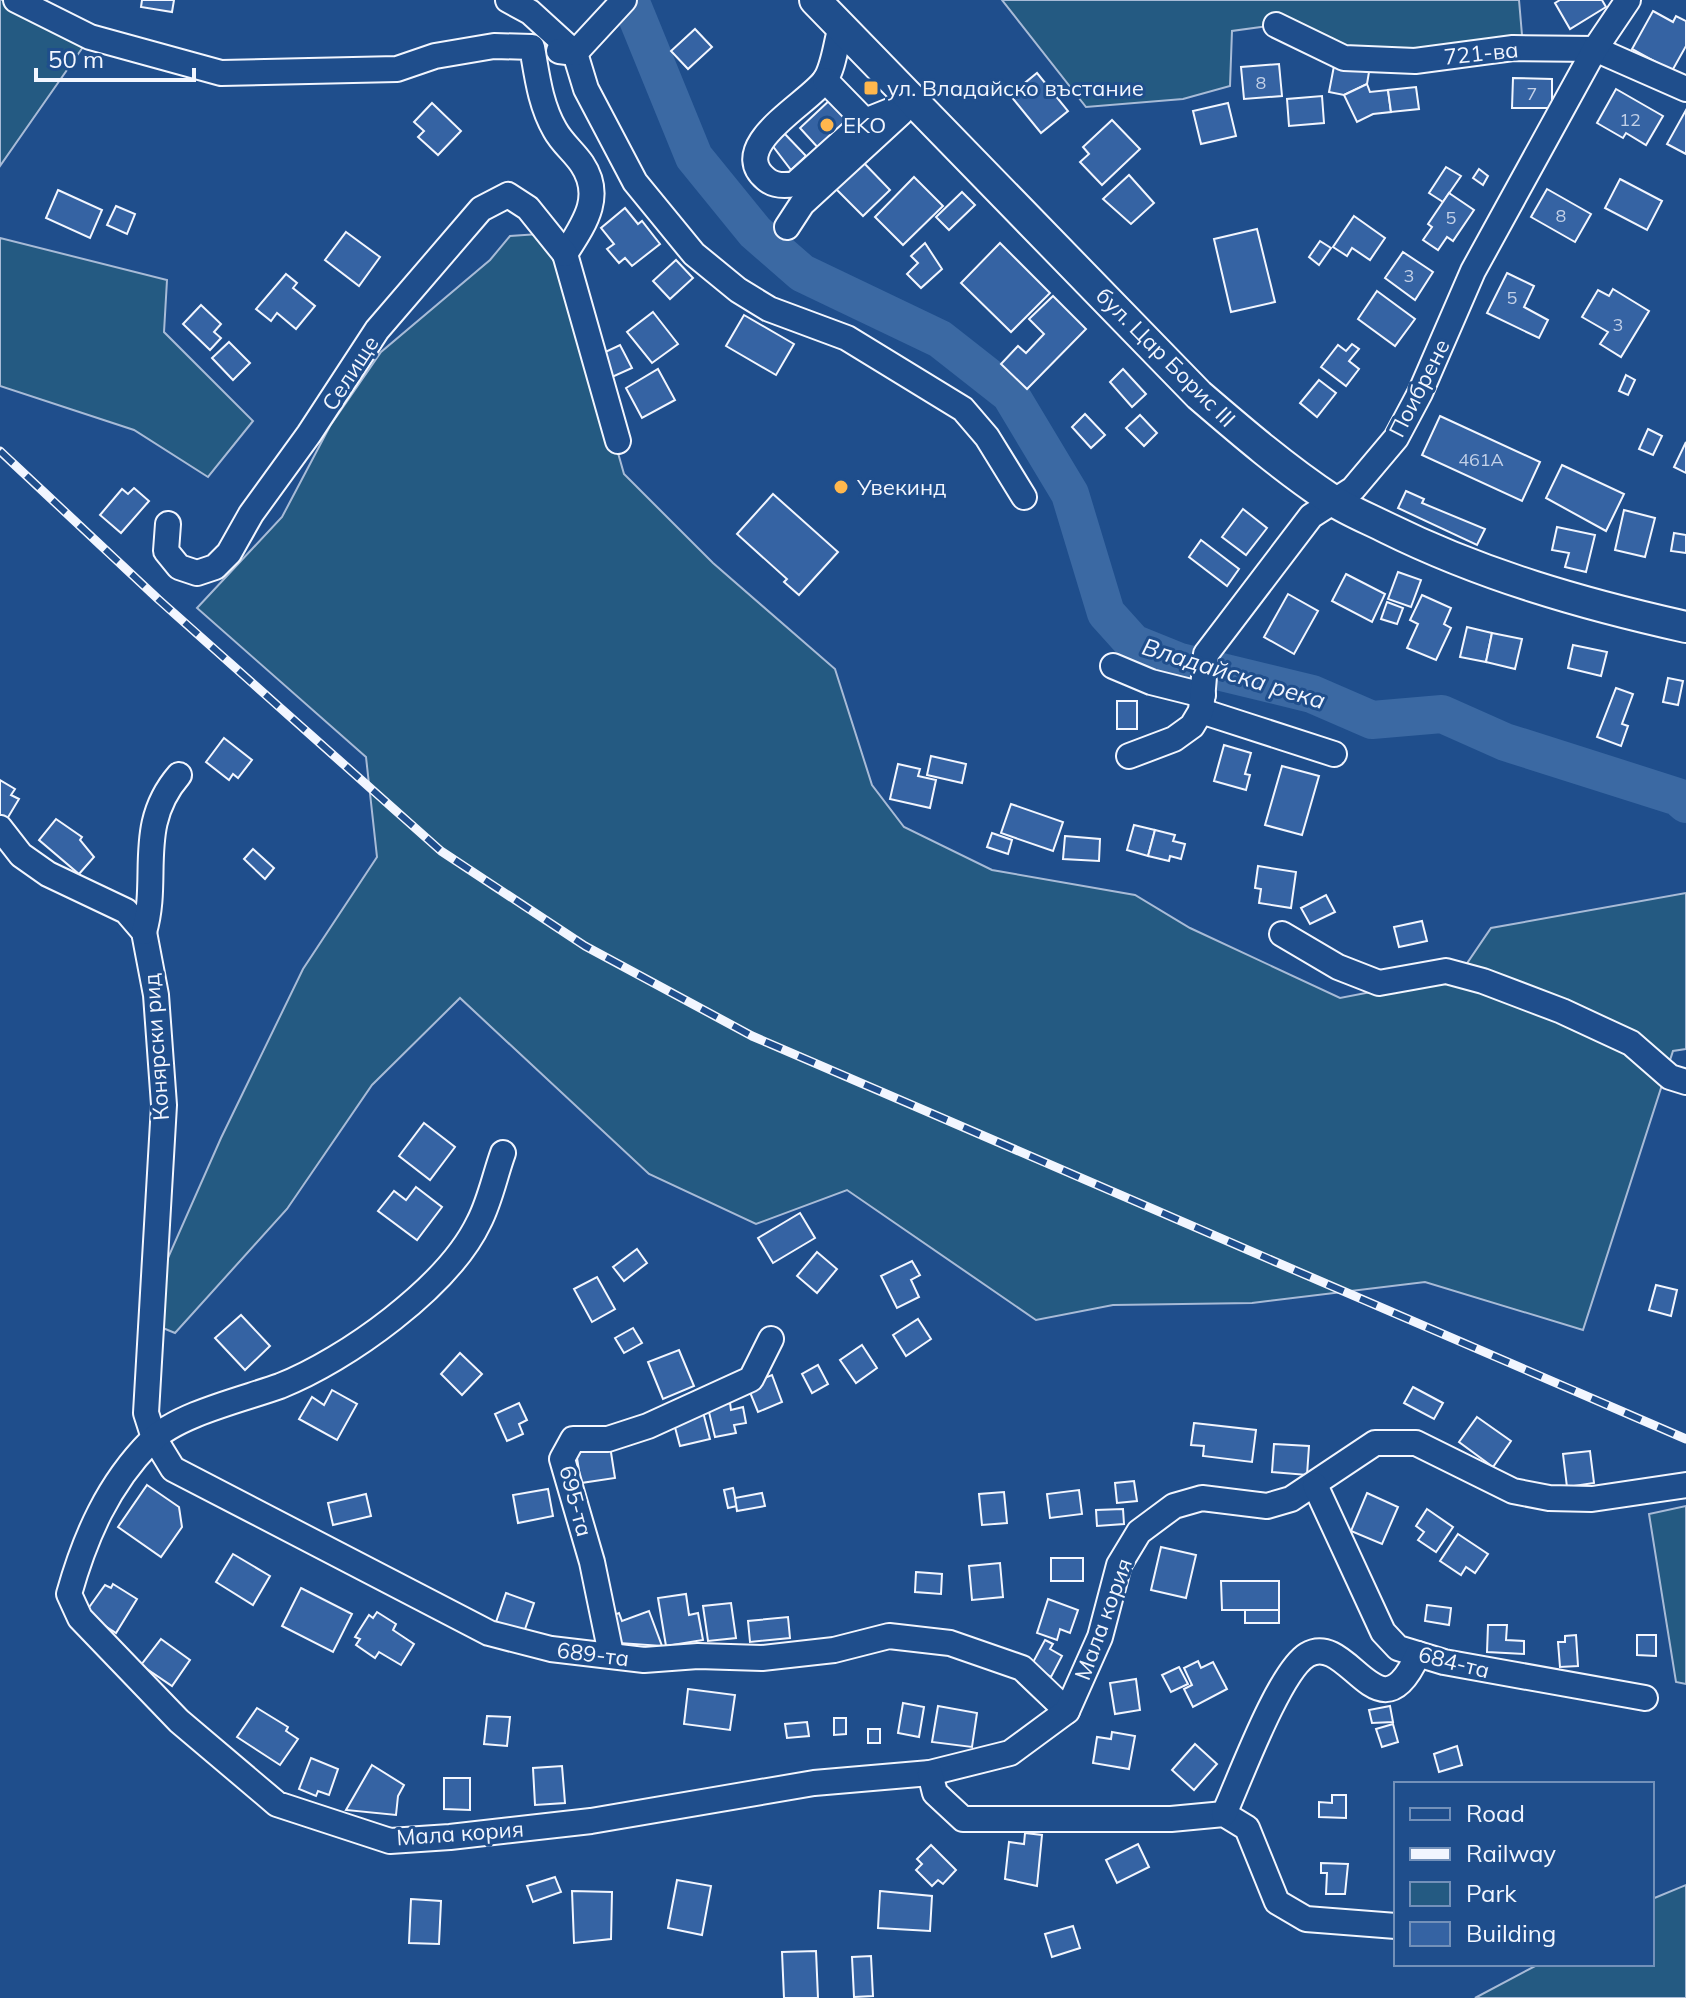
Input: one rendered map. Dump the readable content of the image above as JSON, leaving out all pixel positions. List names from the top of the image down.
{
  "streets": {
    "main road": ["бул. Цар Борис III"],
    "street": [
      "721-ва",
      "Селище",
      "Поибрене",
      "Конярски рид",
      "695-та",
      "Мала кория",
      "689-та",
      "684-та"
    ]
  },
  "crossings": [
    ["721-ва", "Поибрене"],
    ["бул. Цар Борис III", "Поибрене"],
    ["Конярски рид", "Мала кория"],
    ["Конярски рид", "689-та"],
    ["695-та", "689-та"],
    ["Мала кория", "689-та"],
    ["Мала кория", "684-та"]
  ],
  "water": ["Владайска река"],
  "places": {
    "transit": ["ул. Владайско въстание"],
    "other": ["EKO", "Увекинд"]
  },
  "house_numbers": [
    "8",
    "7",
    "12",
    "8",
    "5",
    "3",
    "5",
    "3",
    "461А"
  ],
  "legend": [
    "Road",
    "Railway",
    "Park",
    "Building"
  ],
  "scale_bar": "50 m"
}
